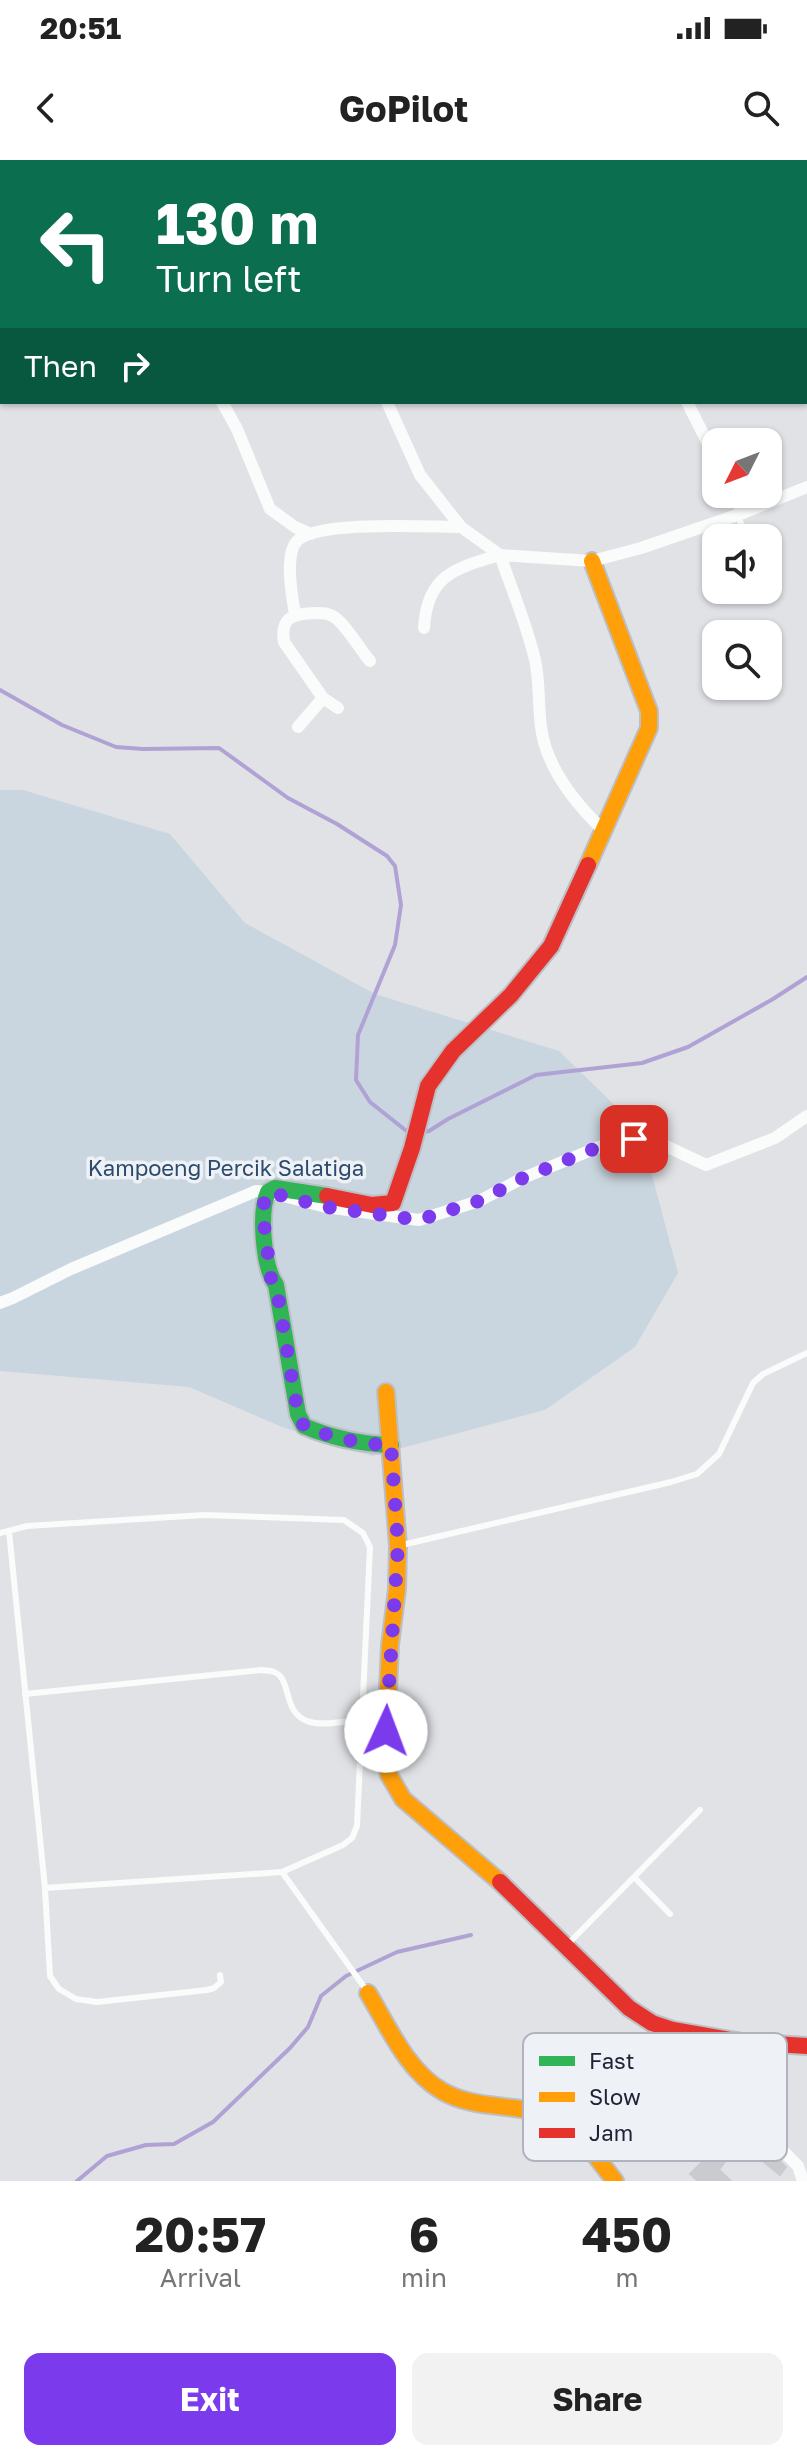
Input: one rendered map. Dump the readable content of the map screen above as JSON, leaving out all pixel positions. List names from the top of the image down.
{
  "parks": ["Kampoeng Percik Salatiga"],
  "legend": ["Fast", "Slow", "Jam"],
  "north": "bottom left",
  "page": {
    "status": "20:51",
    "header": "GoPilot",
    "turn": ["130 m", "Turn left"],
    "then": "Then",
    "eta": [
      "20:57",
      "Arrival",
      "6",
      "min",
      "450",
      "m"
    ],
    "buttons": ["Exit", "Share"]
  }
}
